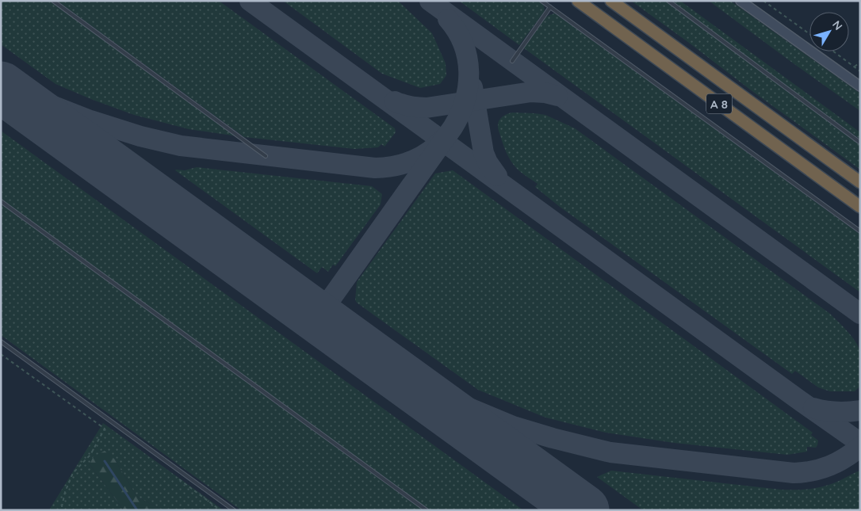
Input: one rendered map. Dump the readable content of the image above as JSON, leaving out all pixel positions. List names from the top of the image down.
{
  "streets": {
    "highway": ["A 8"]
  },
  "north": "top right"
}
